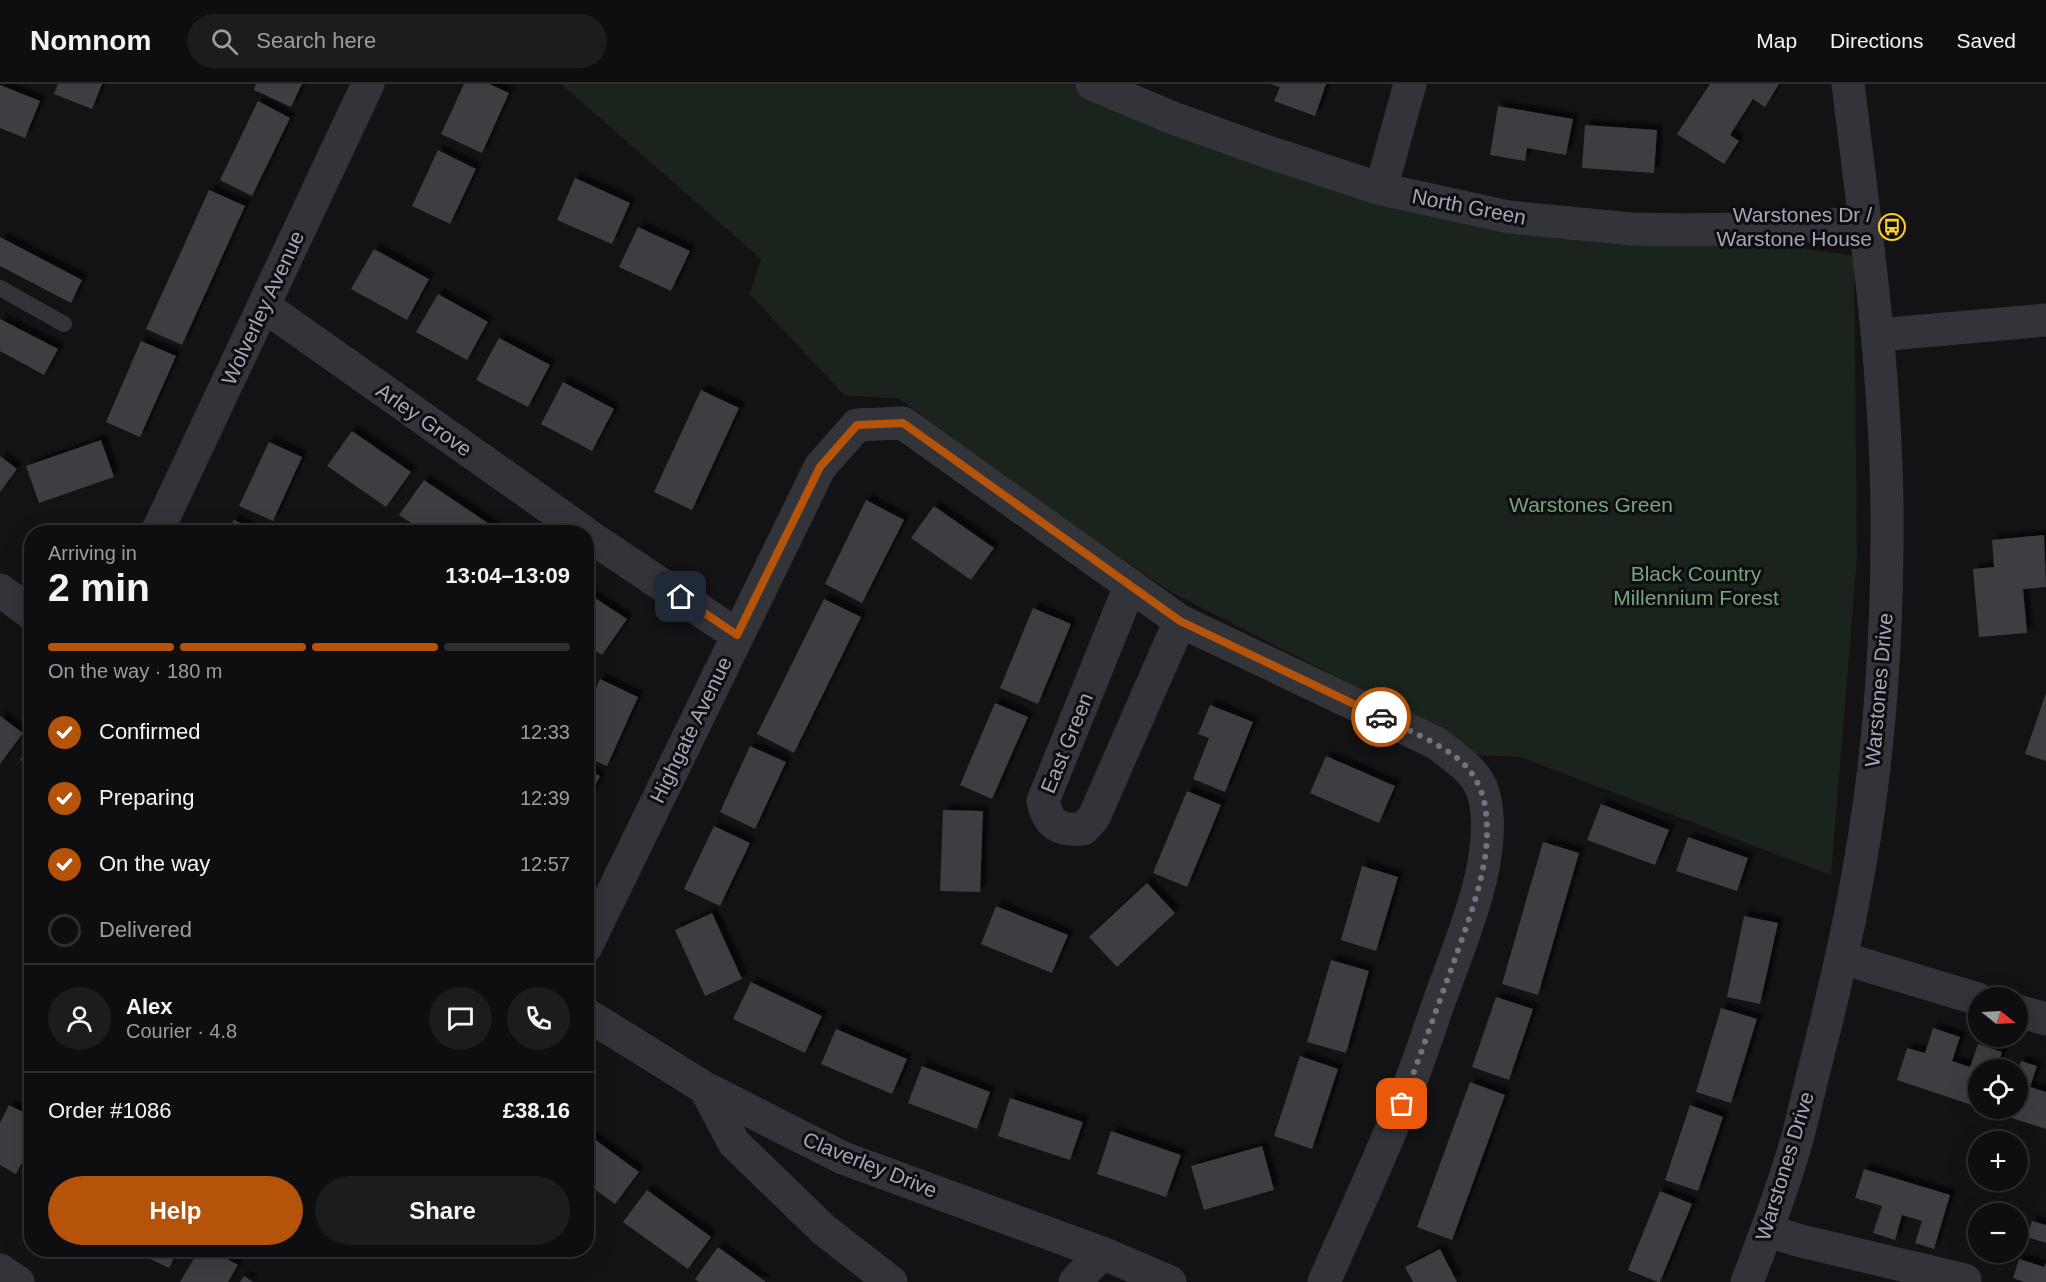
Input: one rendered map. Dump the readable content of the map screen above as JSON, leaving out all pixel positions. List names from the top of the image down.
{
  "streets": {
    "street": [
      "North Green",
      "Wolverley Avenue",
      "Arley Grove",
      "Warstones Drive",
      "Highgate Avenue",
      "East Green",
      "Claverley Drive"
    ]
  },
  "crossings": [
    ["North Green", "Warstones Drive"],
    ["Wolverley Avenue", "Arley Grove"],
    ["Arley Grove", "Highgate Avenue"],
    ["Highgate Avenue", "East Green"]
  ],
  "parks": ["Warstones Green", "Black Country Millennium Forest"],
  "places": {
    "bus stop": ["Warstones Dr / Warstone House"]
  },
  "north": "right",
  "page": {
    "header": "Nomnom",
    "search": "Search here",
    "nav": ["Map", "Directions", "Saved"],
    "heading": ["2 min", "Arriving in", "13:04–13:09"],
    "panel": [
      "Alex",
      "Courier · 4.8",
      "Order #1086",
      "£38.16"
    ],
    "bar": "On the way · 180 m",
    "list": [
      ["Confirmed", "12:33"],
      ["Preparing", "12:39"],
      ["On the way", "12:57"],
      "Delivered"
    ],
    "map_buttons": ["+", "−"],
    "buttons": ["Help", "Share"]
  }
}
